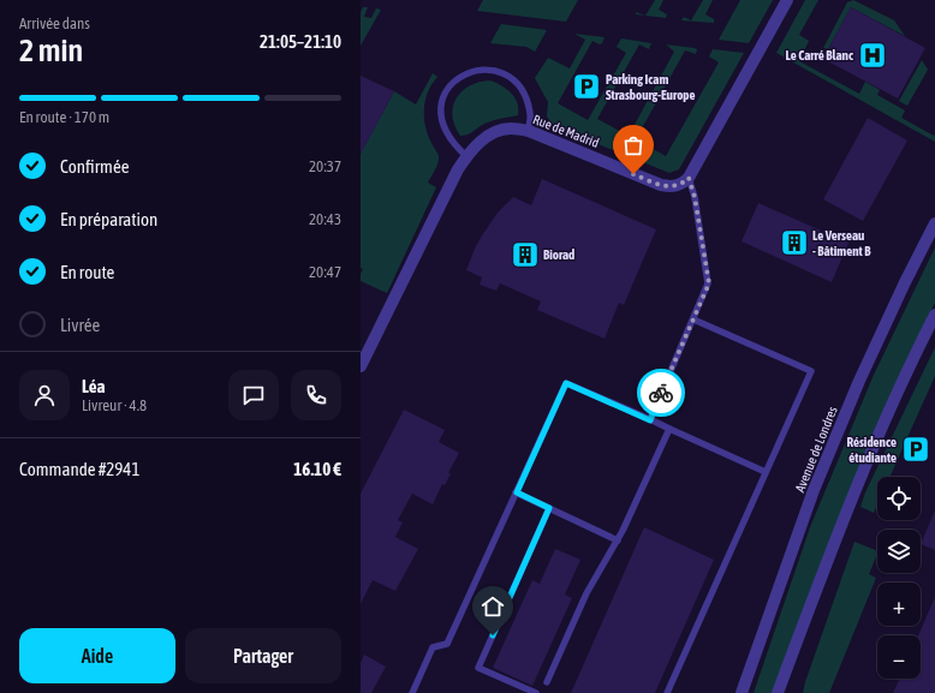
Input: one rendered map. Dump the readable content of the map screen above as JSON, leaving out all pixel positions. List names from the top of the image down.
{
  "streets": {
    "street": ["Rue de Madrid", "Avenue de Londres"]
  },
  "places": {
    "hospital": ["Le Carré Blanc"],
    "parking": ["Parking Icam Strasbourg-Europe", "Résidence étudiante"],
    "building": ["Le Verseau - Bâtiment B", "Biorad"]
  },
  "page": {
    "heading": ["2 min", "Arrivée dans", "21:05–21:10"],
    "panel": [
      "Léa",
      "Livreur · 4.8",
      "Commande #2941",
      "16.10 €"
    ],
    "bar": "En route · 170 m",
    "list": [
      ["Confirmée", "20:37"],
      ["En préparation", "20:43"],
      ["En route", "20:47"],
      "Livrée"
    ],
    "map_buttons": ["+", "−"],
    "buttons": ["Aide", "Partager"]
  }
}
